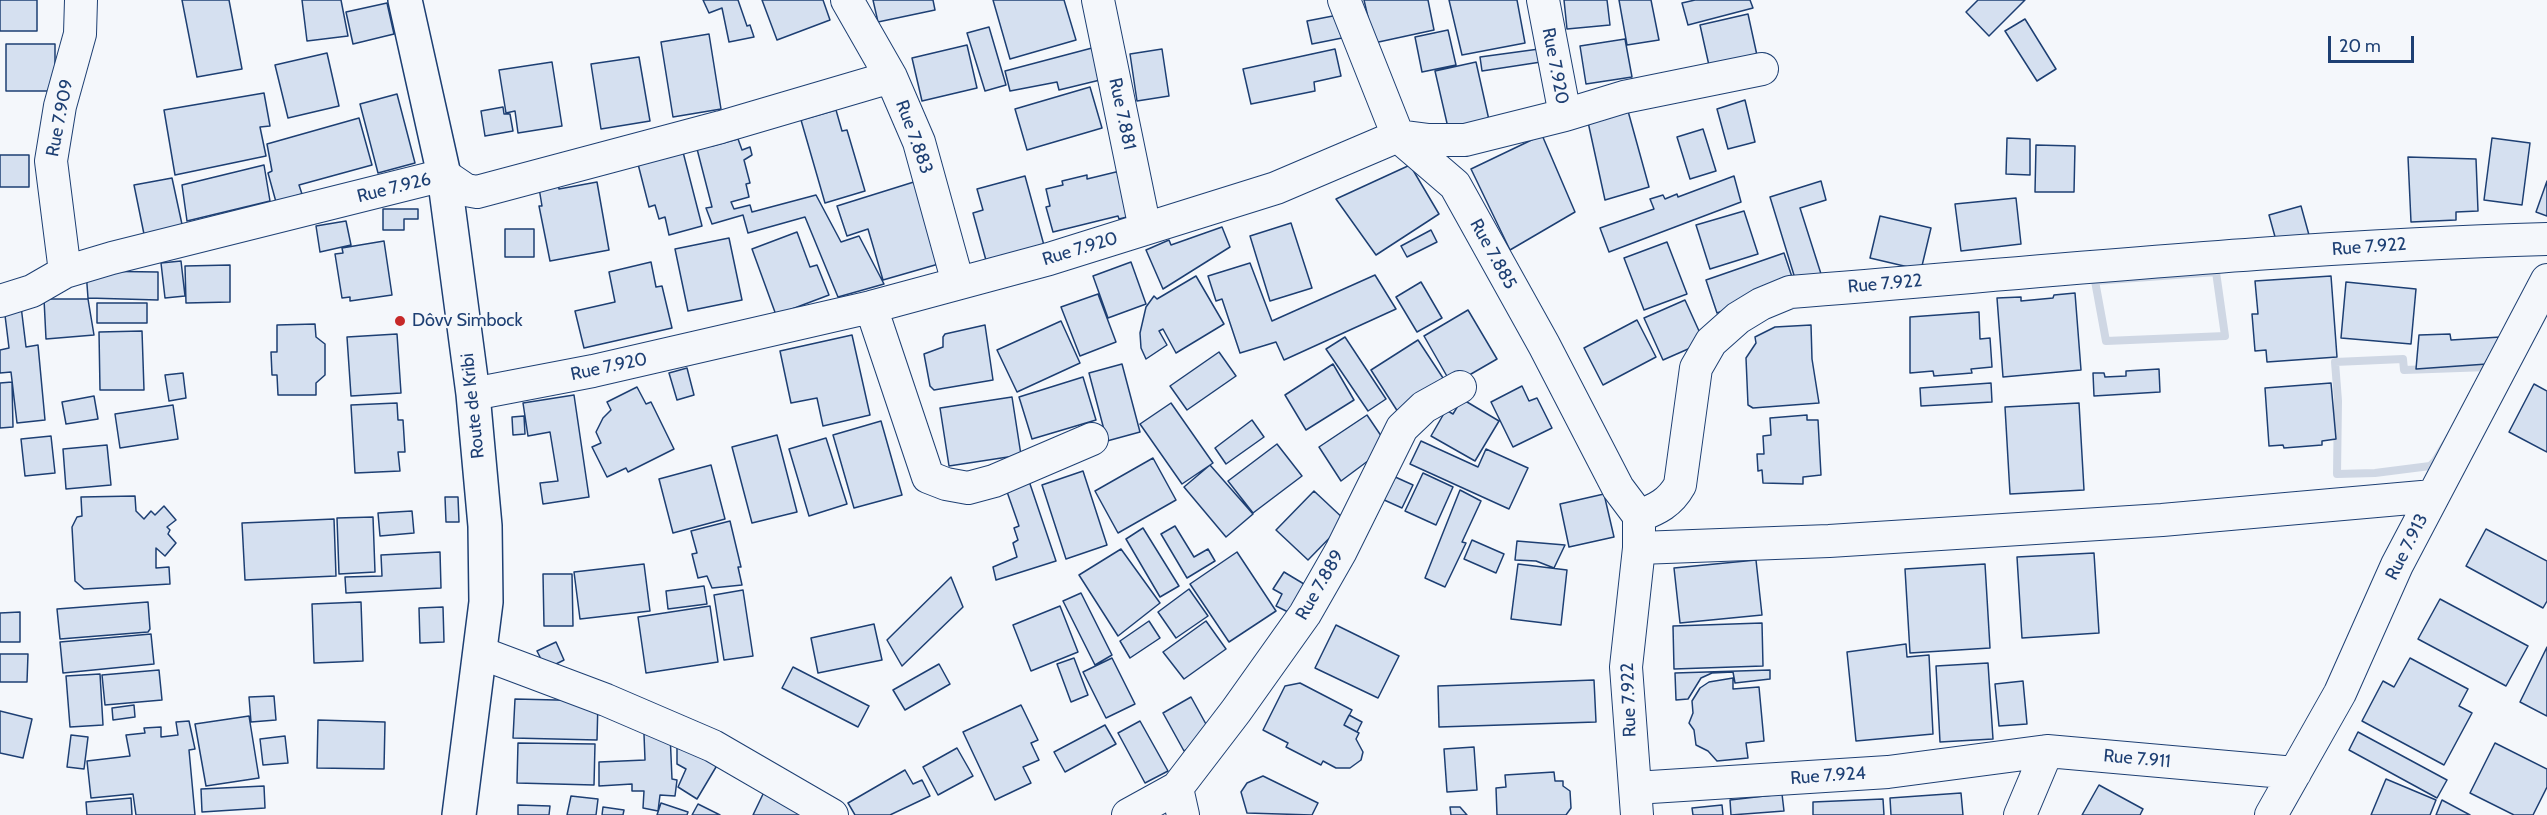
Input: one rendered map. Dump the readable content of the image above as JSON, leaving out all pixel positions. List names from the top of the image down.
{
  "streets": {
    "main road": ["Route de Kribi"],
    "street": [
      "Rue 7.920",
      "Rue 7.881",
      "Rue 7.909",
      "Rue 7.883",
      "Rue 7.926",
      "Rue 7.922",
      "Rue 7.885",
      "Rue 7.913",
      "Rue 7.889",
      "Rue 7.911",
      "Rue 7.924"
    ]
  },
  "crossings": [
    ["Rue 7.920", "Rue 7.881"],
    ["Rue 7.920", "Rue 7.883"],
    ["Rue 7.920", "Rue 7.885"],
    ["Rue 7.920", "Route de Kribi"],
    ["Rue 7.909", "Rue 7.926"],
    ["Rue 7.883", "Rue 7.926"],
    ["Rue 7.926", "Route de Kribi"],
    ["Rue 7.922", "Rue 7.885"],
    ["Rue 7.922", "Rue 7.924"],
    ["Rue 7.913", "Rue 7.911"],
    ["Rue 7.911", "Rue 7.924"]
  ],
  "places": ["Dôvv Simbock"],
  "scale_bar": "20 m"
}
